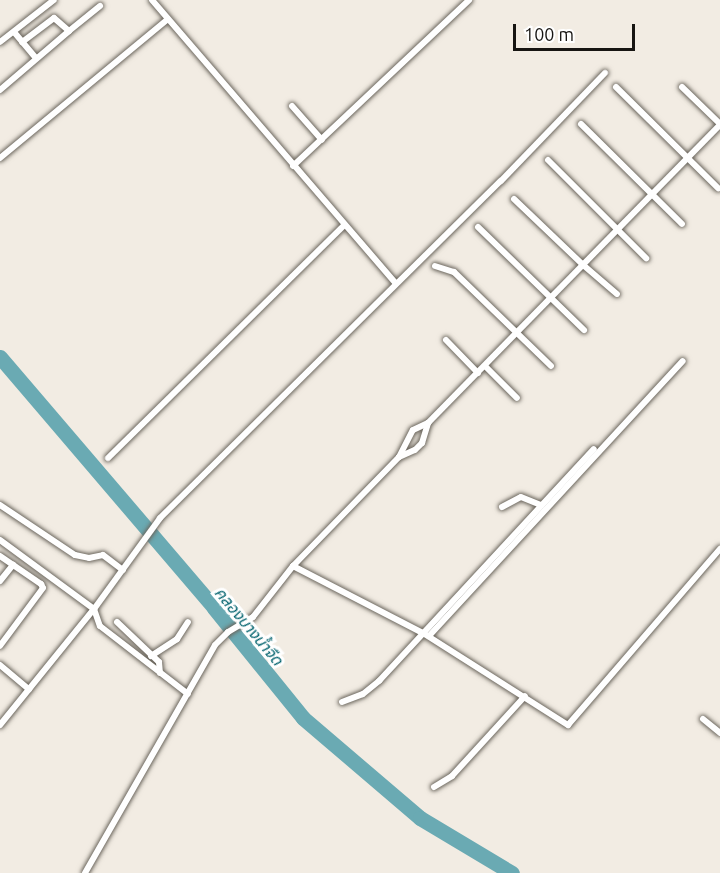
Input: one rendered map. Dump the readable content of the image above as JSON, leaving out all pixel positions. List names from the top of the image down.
{
  "water": ["คลองบางน้ำจืด"],
  "scale_bar": "100 m"
}
